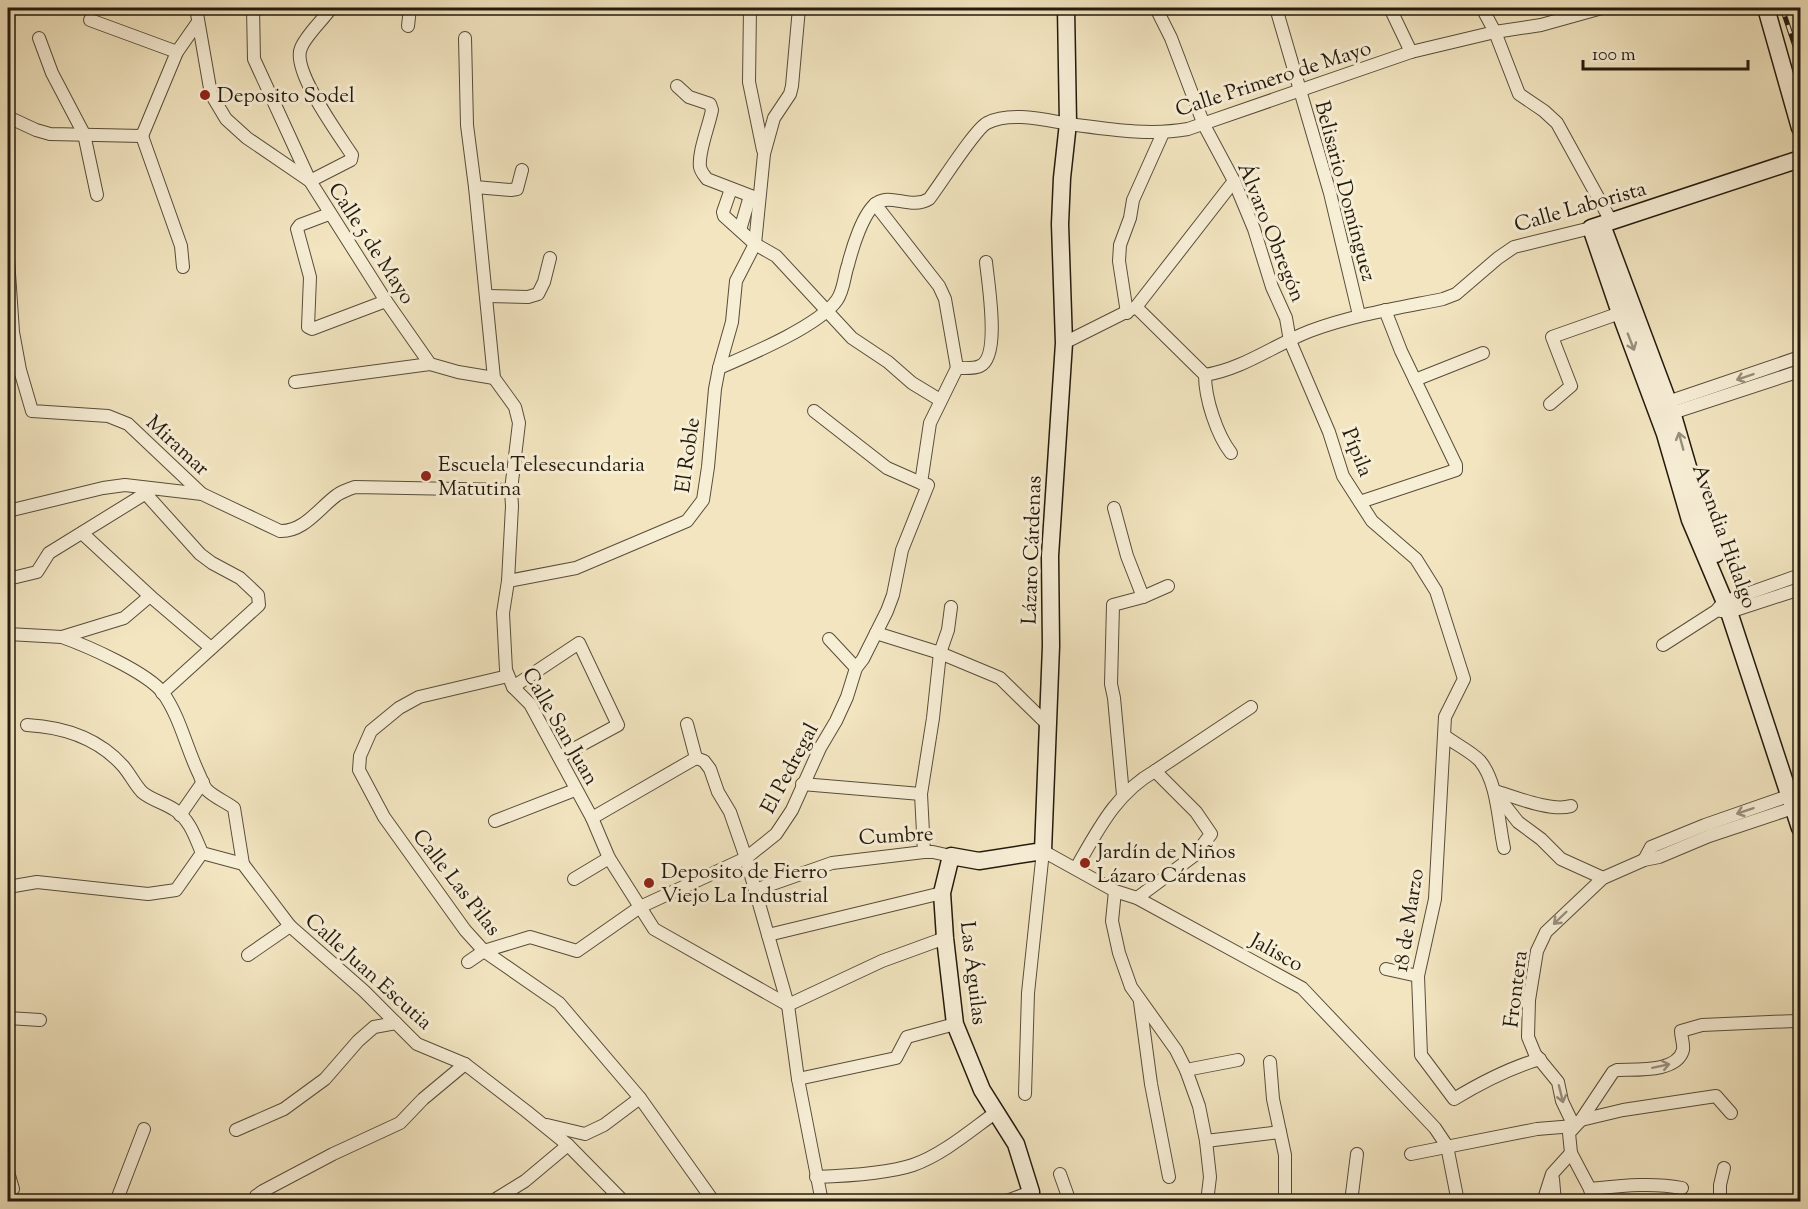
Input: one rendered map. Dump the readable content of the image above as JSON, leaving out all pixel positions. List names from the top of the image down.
{
  "streets": {
    "street": [
      "Calle Primero de Mayo",
      "Belisario Domínguez",
      "Calle Laborista",
      "Álvaro Obregón",
      "Calle 5 de Mayo",
      "Miramar",
      "Pípila",
      "El Roble",
      "Avendia Hidalgo",
      "Lázaro Cárdenas",
      "Calle San Juan",
      "El Pedregal",
      "Cumbre",
      "Calle Las Pilas",
      "18 de Marzo",
      "Jalisco",
      "Calle Juan Escutia",
      "Las Águilas",
      "Frontera"
    ]
  },
  "crossings": [
    ["Calle Primero de Mayo", "Belisario Domínguez"],
    ["Calle Primero de Mayo", "Álvaro Obregón"],
    ["Calle Primero de Mayo", "Lázaro Cárdenas"],
    ["Belisario Domínguez", "Calle Laborista"],
    ["Calle Laborista", "Álvaro Obregón"],
    ["Calle Laborista", "Pípila"],
    ["Calle Laborista", "Avendia Hidalgo"],
    ["Álvaro Obregón", "Pípila"],
    ["Pípila", "18 de Marzo"],
    ["El Roble", "Calle San Juan"],
    ["Avendia Hidalgo", "Frontera"],
    ["Lázaro Cárdenas", "Cumbre"],
    ["Lázaro Cárdenas", "Jalisco"],
    ["Calle San Juan", "El Pedregal"],
    ["Calle San Juan", "Calle Las Pilas"],
    ["El Pedregal", "Calle Las Pilas"],
    ["Cumbre", "Jalisco"],
    ["Cumbre", "Las Águilas"],
    ["18 de Marzo", "Frontera"]
  ],
  "one_way": ["Frontera"],
  "places": [
    "Deposito Sodel",
    "Escuela Telesecundaria Matutina",
    "Jardín de Niños Lázaro Cárdenas",
    "Deposito de Fierro Viejo La Industrial"
  ],
  "scale_bar": "100 m"
}
